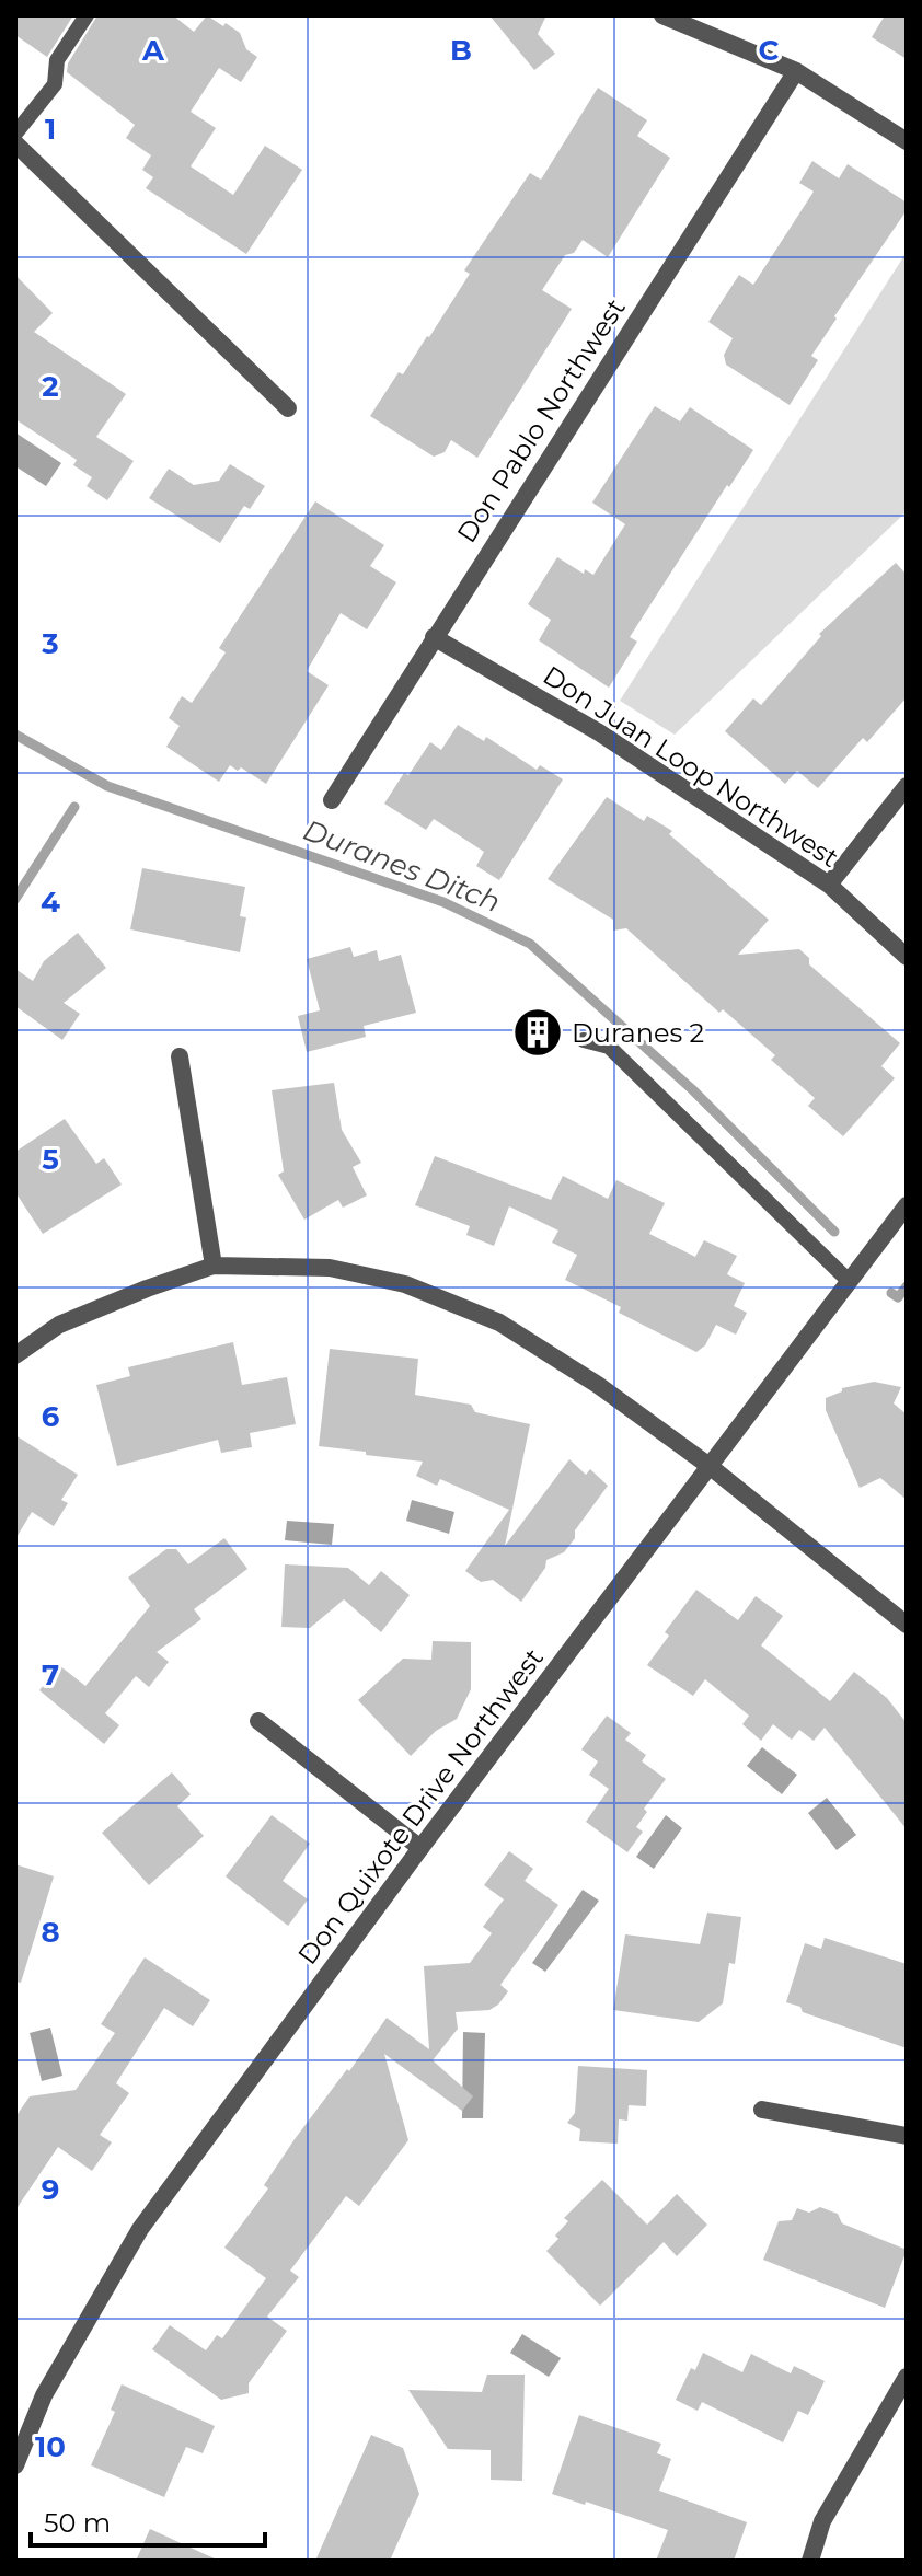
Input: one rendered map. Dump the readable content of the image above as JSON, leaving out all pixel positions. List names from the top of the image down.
{
  "streets": {
    "street": ["Don Pablo Northwest", "Don Juan Loop Northwest", "Don Quixote Drive Northwest"]
  },
  "crossings": [
    ["Don Pablo Northwest", "Don Juan Loop Northwest"]
  ],
  "water": ["Duranes Ditch"],
  "places": {
    "building": ["Duranes 2"]
  },
  "scale_bar": "50 m",
  "grid": {
    "columns": ["A", "B", "C"],
    "rows": [
      "1",
      "2",
      "3",
      "4",
      "5",
      "6",
      "7",
      "8",
      "9",
      "10"
    ]
  }
}
